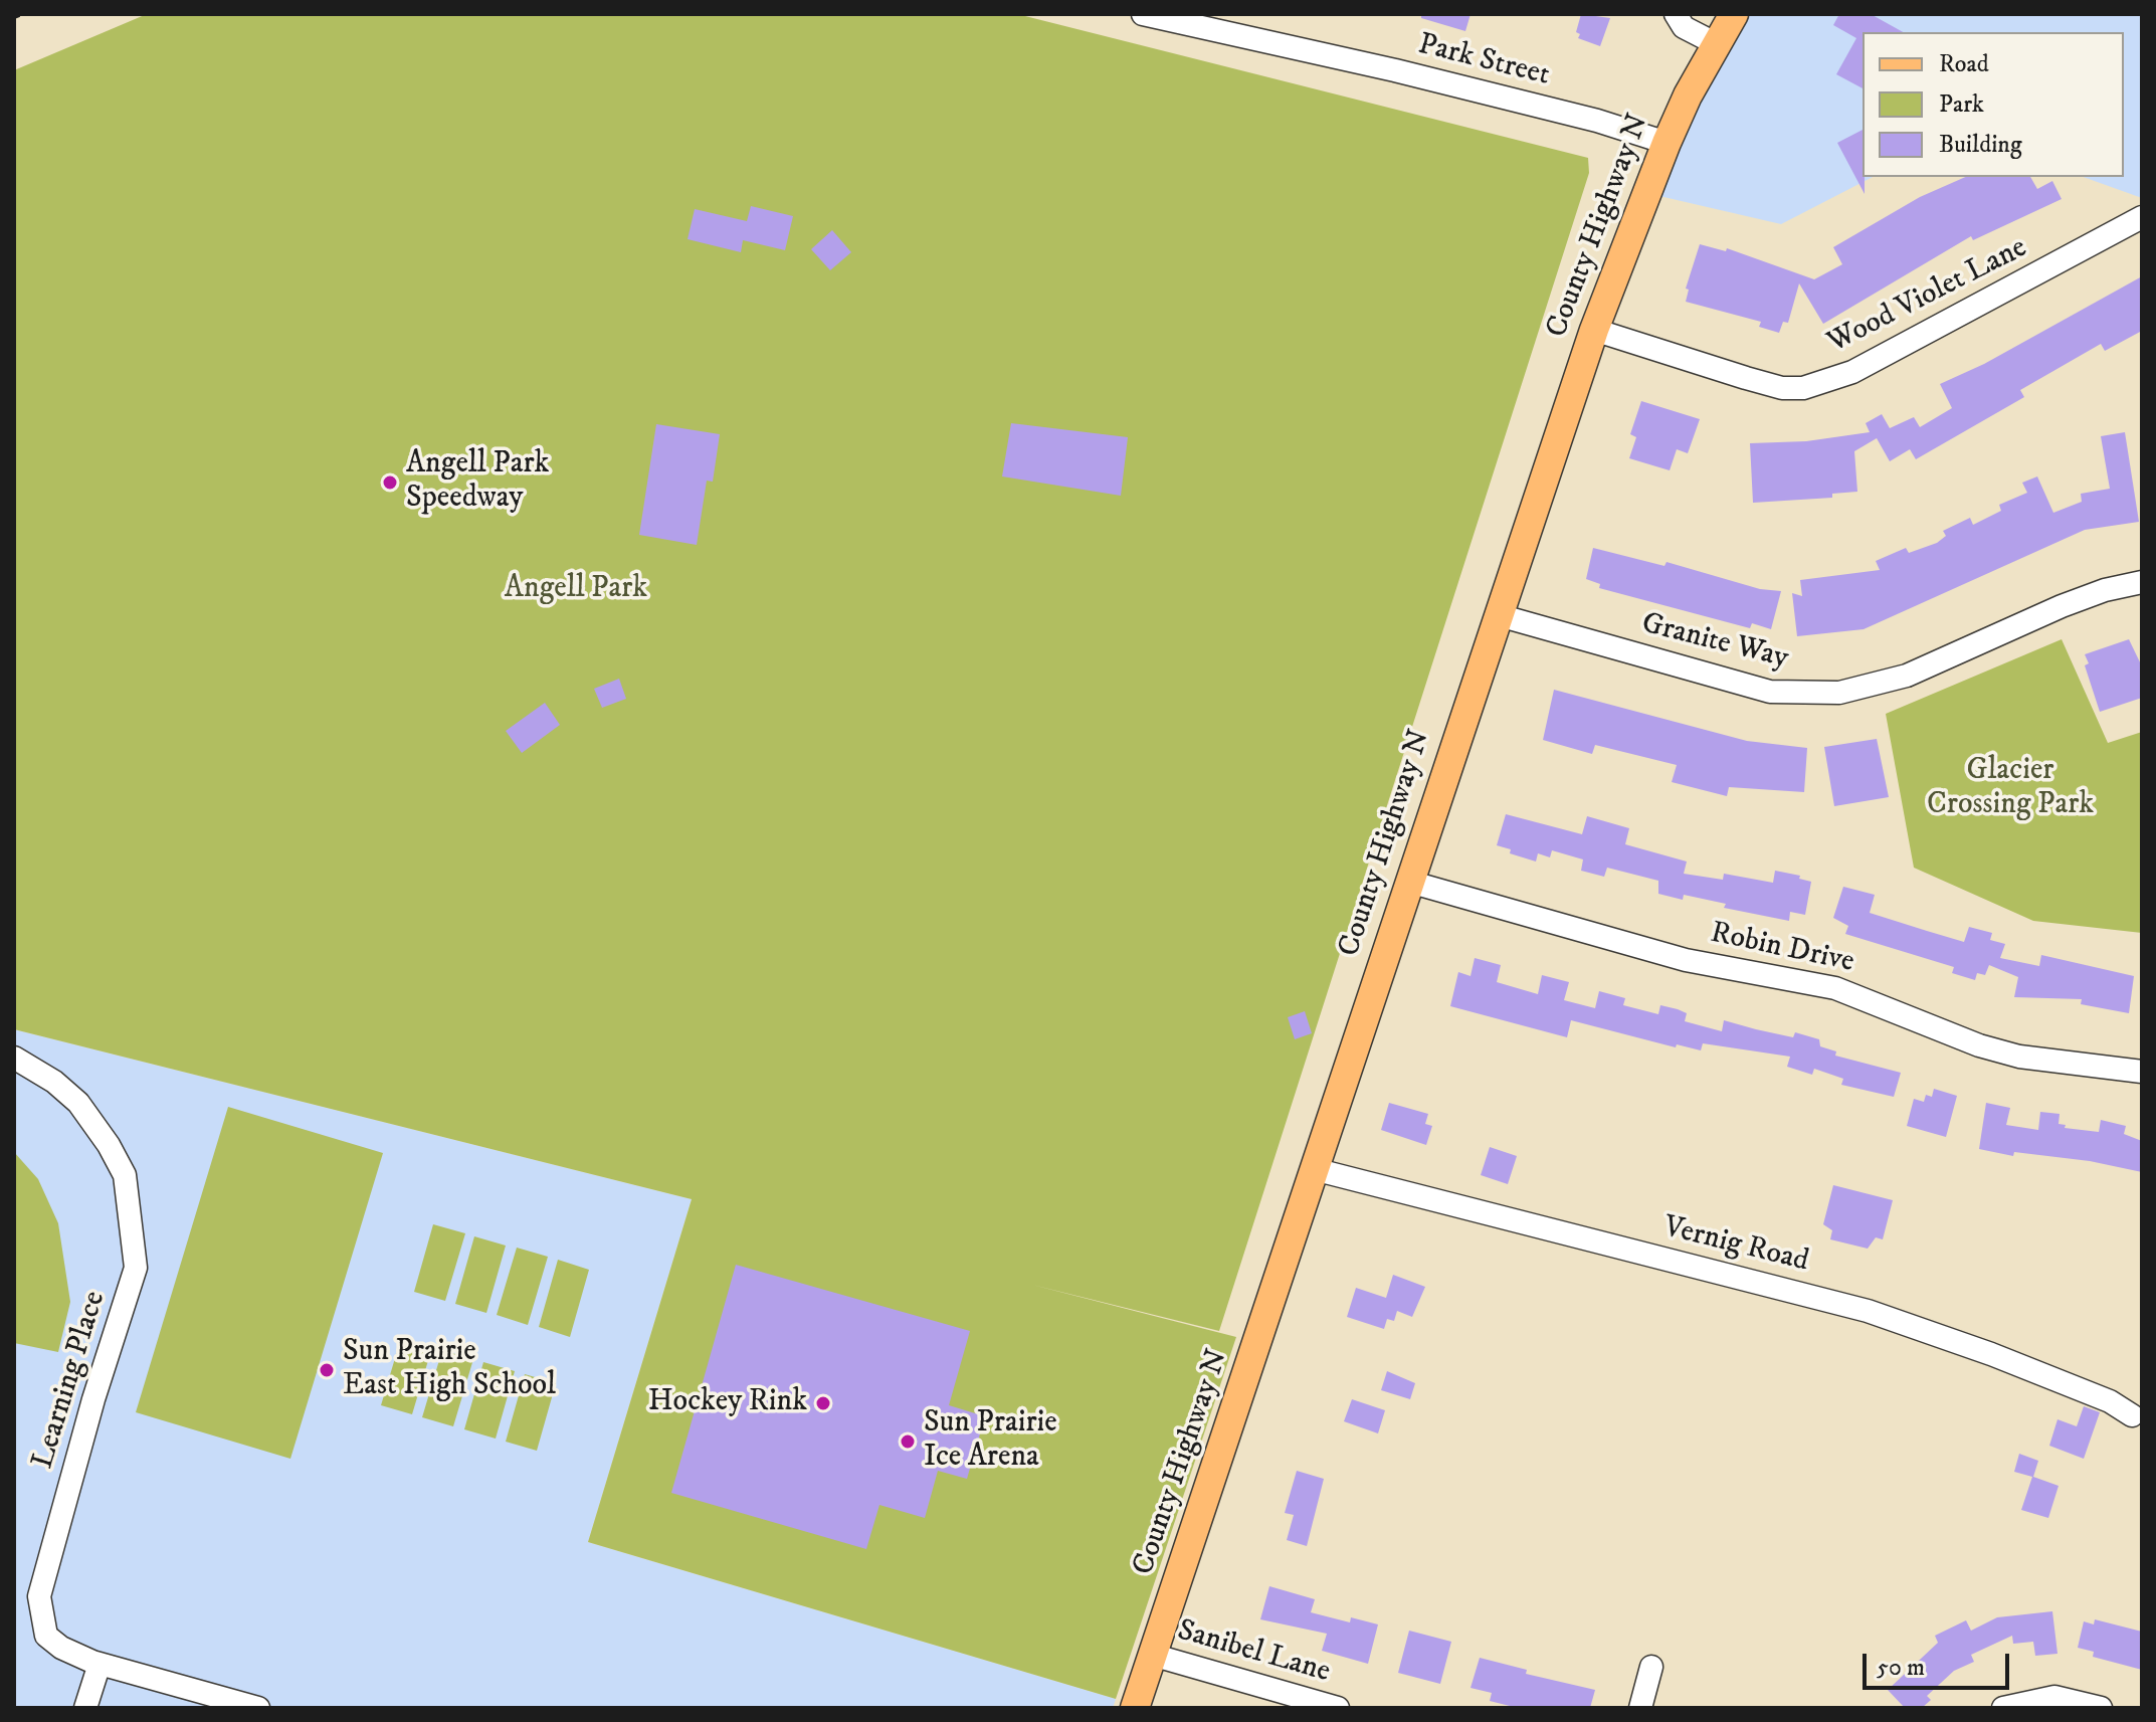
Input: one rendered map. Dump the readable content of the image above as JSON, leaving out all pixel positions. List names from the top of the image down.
{
  "streets": {
    "main road": ["County Highway N"],
    "street": [
      "Park Street",
      "Wood Violet Lane",
      "Granite Way",
      "Robin Drive",
      "Vernig Road",
      "Learning Place",
      "Sanibel Lane"
    ]
  },
  "crossings": [
    ["Park Street", "County Highway N"],
    ["County Highway N", "Wood Violet Lane"],
    ["County Highway N", "Granite Way"],
    ["County Highway N", "Robin Drive"],
    ["County Highway N", "Vernig Road"],
    ["County Highway N", "Sanibel Lane"]
  ],
  "parks": ["Angell Park", "Glacier Crossing Park"],
  "places": [
    "Angell Park Speedway",
    "Sun Prairie East High School",
    "Hockey Rink",
    "Sun Prairie Ice Arena"
  ],
  "legend": ["Road", "Park", "Building"],
  "scale_bar": "50 m"
}
